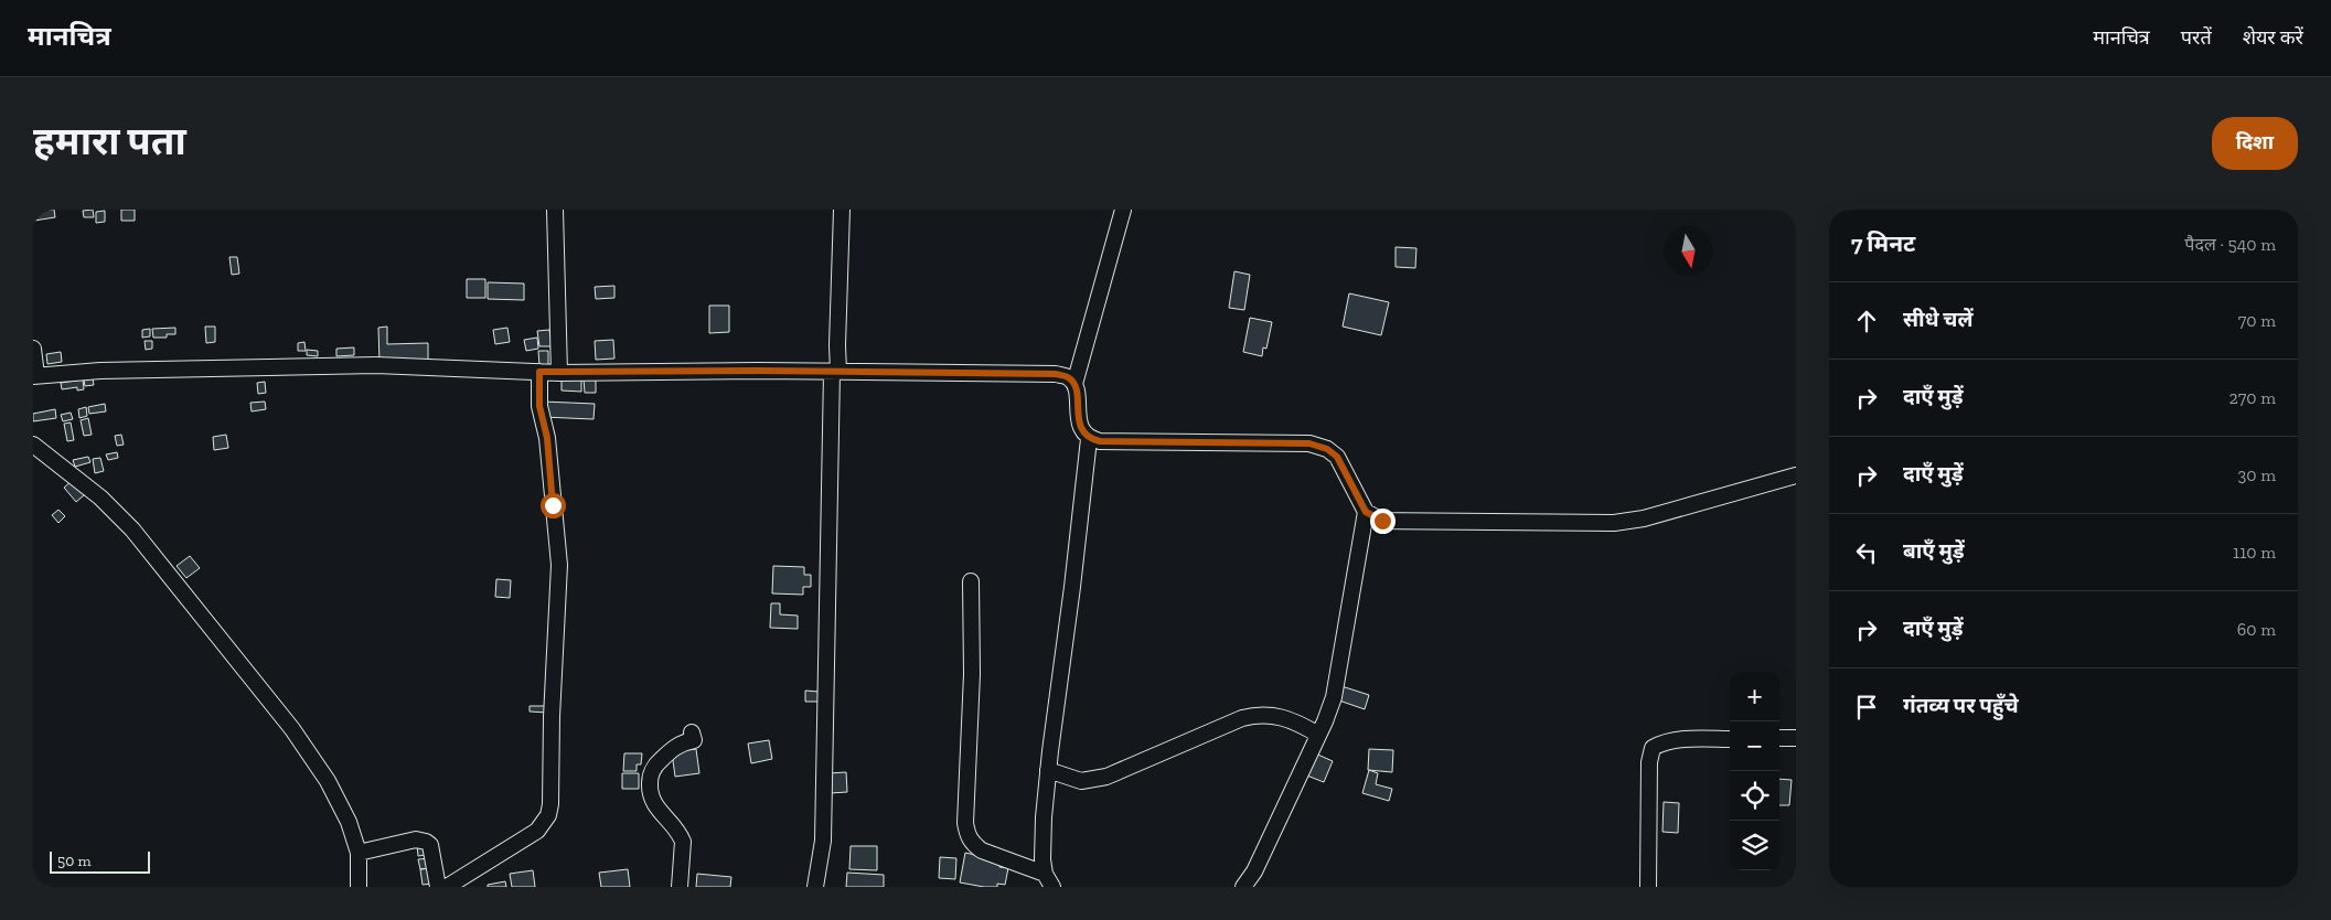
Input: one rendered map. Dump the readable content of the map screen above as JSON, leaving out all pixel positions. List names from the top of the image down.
{
  "scale_bar": "50 m",
  "north": "bottom",
  "page": {
    "header": "मानचित्र",
    "nav": ["मानचित्र", "परतें", "शेयर करें"],
    "buttons": "दिशा",
    "title": "हमारा पता",
    "heading": ["7 मिनट", "पैदल · 540 m"],
    "list": [
      ["सीधे चलें", "70 m"],
      ["दाएँ मुड़ें", "270 m"],
      ["दाएँ मुड़ें", "30 m"],
      ["बाएँ मुड़ें", "110 m"],
      ["दाएँ मुड़ें", "60 m"],
      "गंतव्य पर पहुँचे"
    ],
    "map_buttons": ["+", "−"],
    "scale": "50 m"
  }
}
